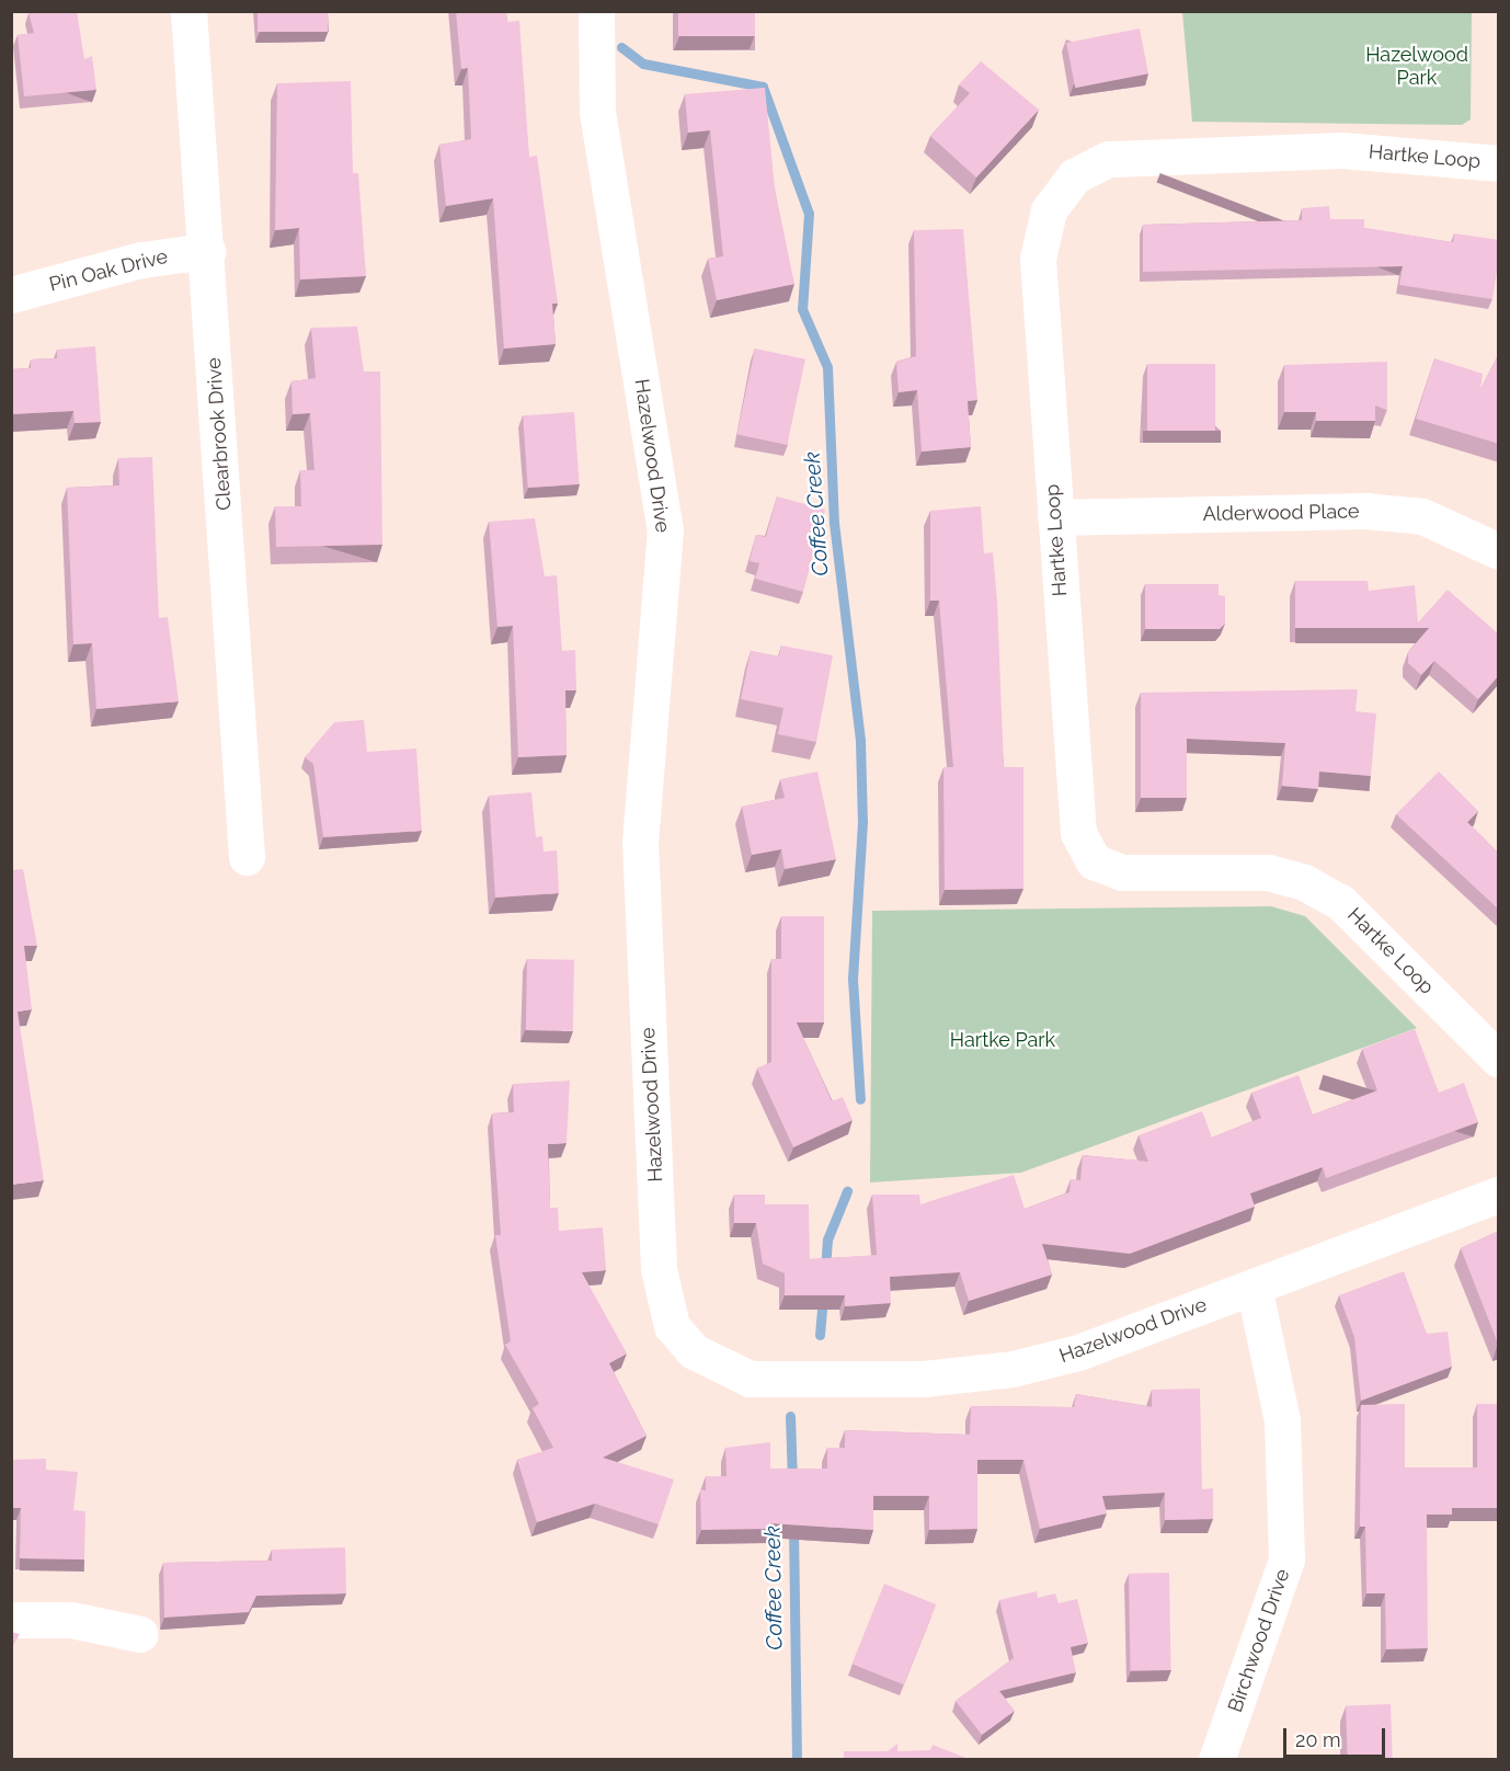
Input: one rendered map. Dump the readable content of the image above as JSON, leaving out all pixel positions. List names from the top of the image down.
{
  "streets": {
    "street": [
      "Hartke Loop",
      "Pin Oak Drive",
      "Clearbrook Drive",
      "Hazelwood Drive",
      "Alderwood Place",
      "Birchwood Drive"
    ]
  },
  "crossings": [
    ["Hartke Loop", "Alderwood Place"],
    ["Pin Oak Drive", "Clearbrook Drive"],
    ["Hazelwood Drive", "Birchwood Drive"]
  ],
  "water": ["Coffee Creek"],
  "parks": ["Hazelwood Park", "Hartke Park"],
  "scale_bar": "20 m"
}
